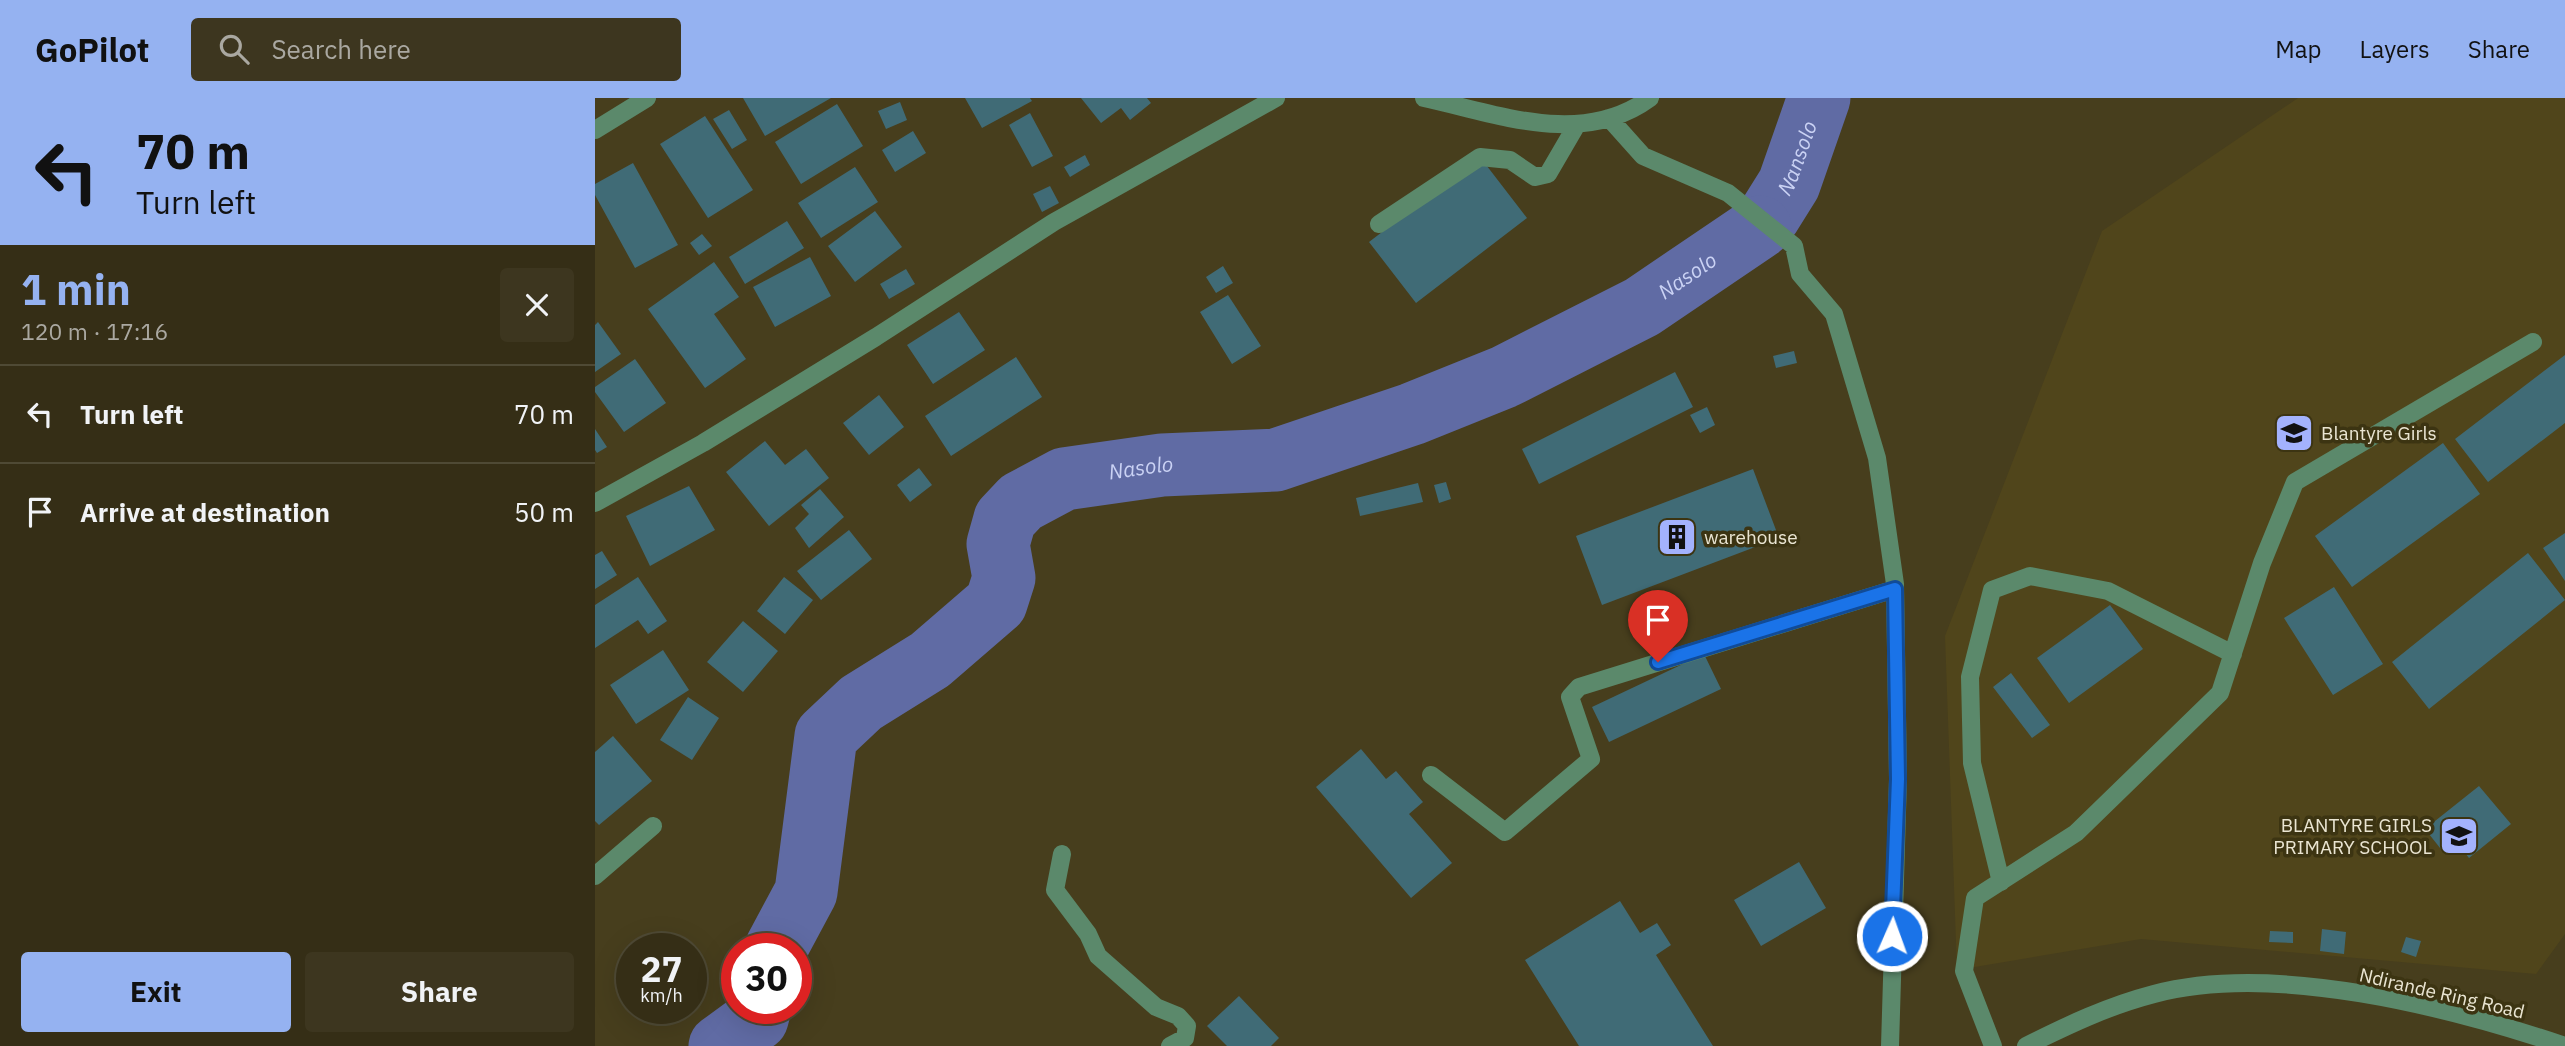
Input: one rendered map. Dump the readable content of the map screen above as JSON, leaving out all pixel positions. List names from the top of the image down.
{
  "streets": {
    "street": ["Ndirande Ring Road"]
  },
  "water": ["Nansolo", "Nasolo"],
  "places": {
    "school or university": ["Blantyre Girls", "BLANTYRE GIRLS PRIMARY SCHOOL"],
    "building": ["warehouse"]
  },
  "page": {
    "header": "GoPilot",
    "search": "Search here",
    "nav": ["Map", "Layers", "Share"],
    "turn": ["70 m", "Turn left"],
    "heading": ["1 min", "120 m · 17:16"],
    "list": [
      {
        "name": "Turn left",
        "value": "70 m"
      },
      {
        "name": "Arrive at destination",
        "value": "50 m"
      }
    ],
    "speed": "27 km/h",
    "limit": "30",
    "buttons": ["Exit", "Share"]
  }
}
